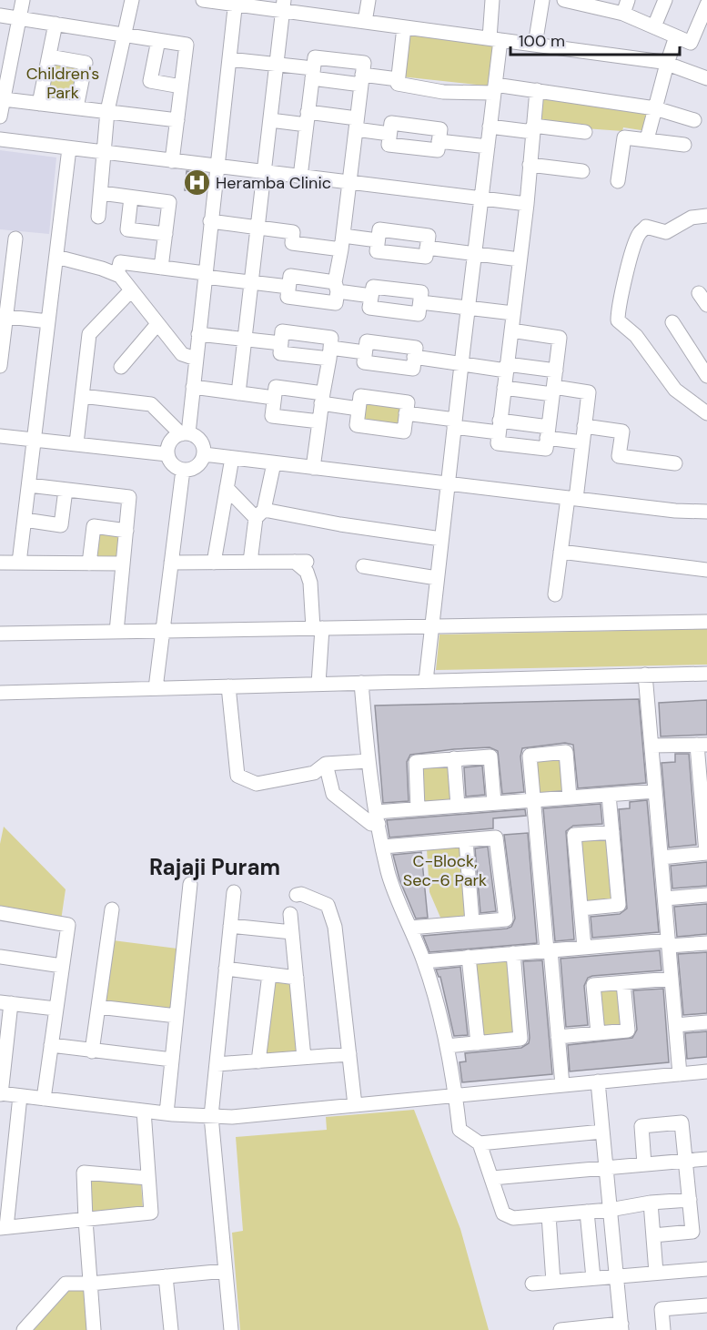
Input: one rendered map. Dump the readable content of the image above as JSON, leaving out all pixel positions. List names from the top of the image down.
{
  "districts": ["Rajaji Puram"],
  "parks": ["Children's Park", "C-Block, Sec-6 Park"],
  "places": {
    "hospital": ["Heramba Clinic"]
  },
  "scale_bar": "100 m"
}
